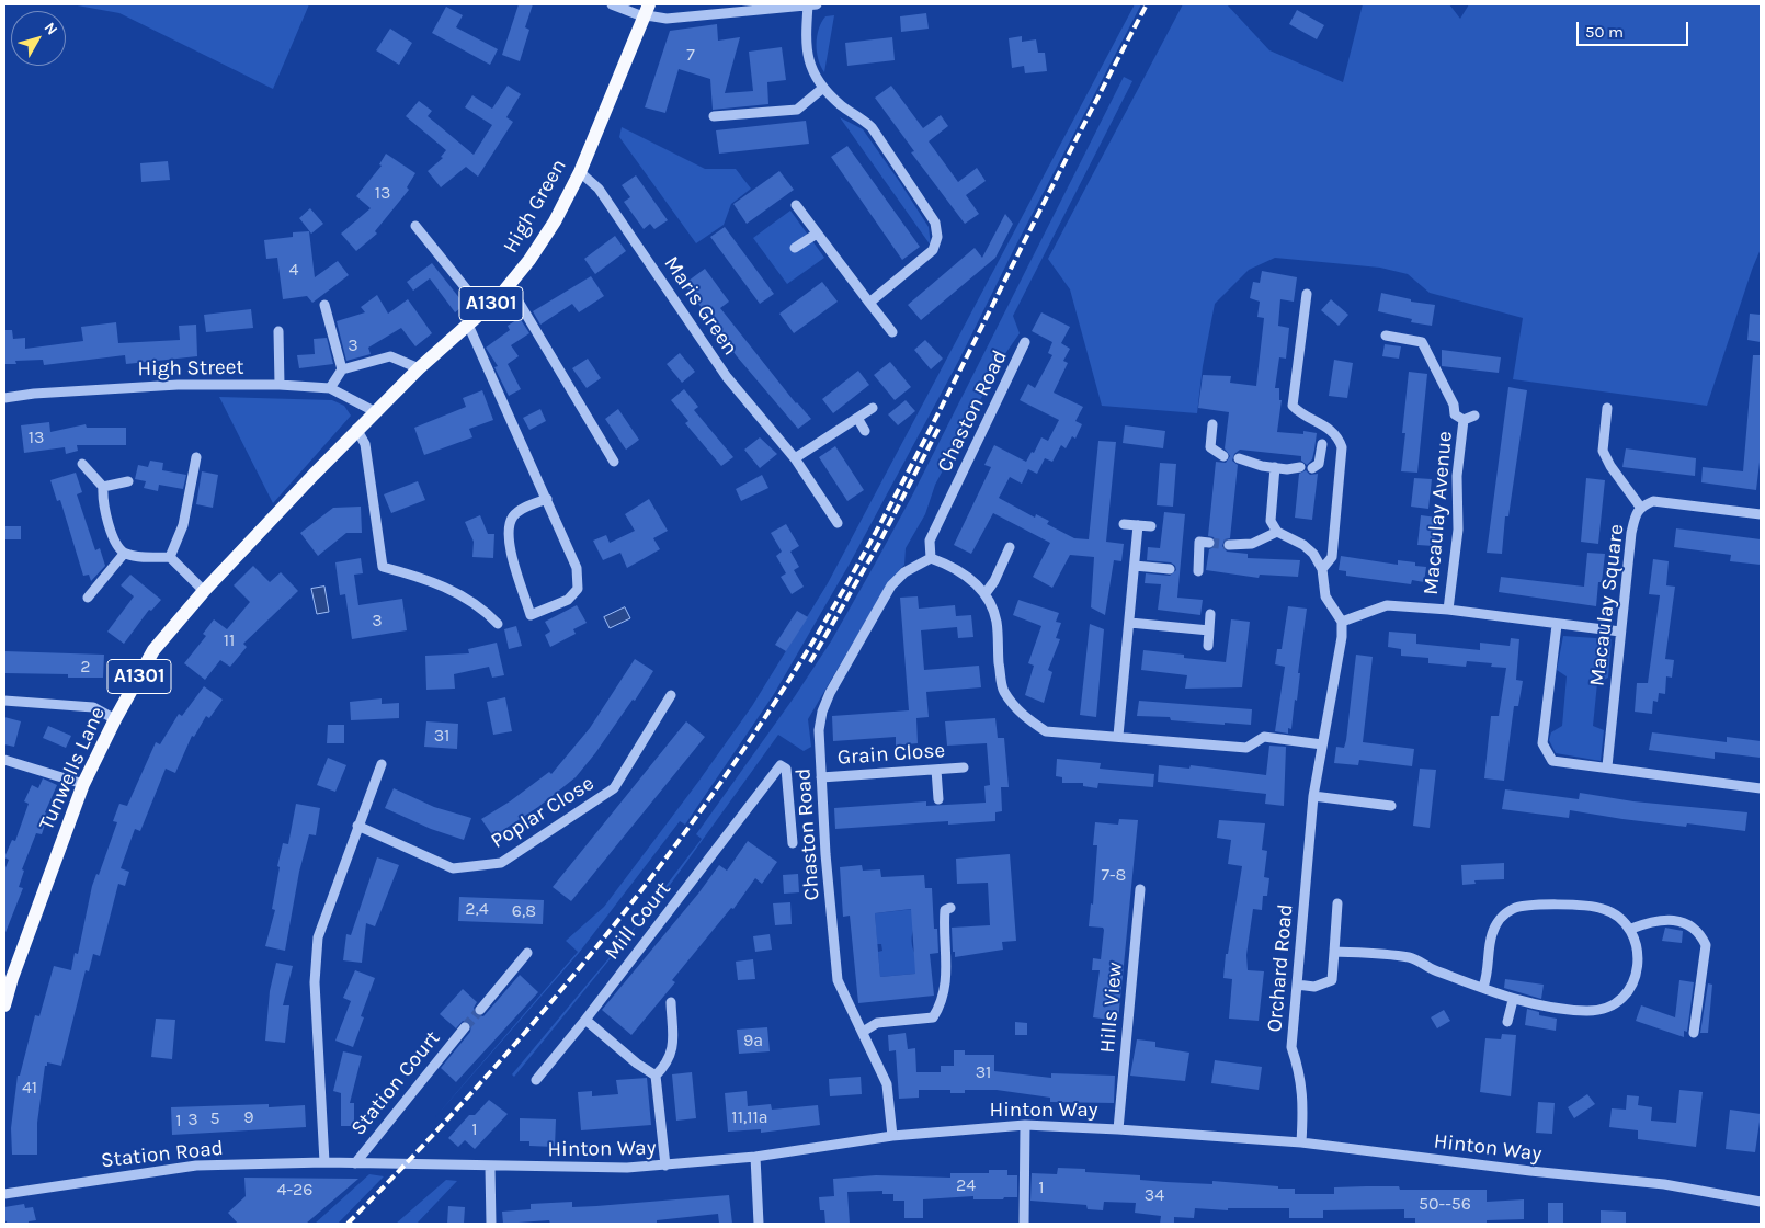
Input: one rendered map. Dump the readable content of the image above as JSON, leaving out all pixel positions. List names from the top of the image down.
{
  "streets": {
    "main road": ["High Green", "A1301", "Tunwells Lane"],
    "street": [
      "Maris Green",
      "High Street",
      "Chaston Road",
      "Macaulay Avenue",
      "Macaulay Square",
      "Grain Close",
      "Poplar Close",
      "Mill Court",
      "Orchard Road",
      "Hills View",
      "Station Court",
      "Hinton Way",
      "Station Road"
    ]
  },
  "crossings": [
    ["High Green", "Maris Green"],
    ["High Green", "High Street"],
    ["High Green", "Tunwells Lane"],
    ["High Street", "Tunwells Lane"],
    ["Chaston Road", "Grain Close"],
    ["Chaston Road", "Hinton Way"],
    ["Macaulay Avenue", "Macaulay Square"],
    ["Macaulay Avenue", "Orchard Road"],
    ["Orchard Road", "Hinton Way"],
    ["Hills View", "Hinton Way"],
    ["Station Court", "Hinton Way"],
    ["Hinton Way", "Station Road"]
  ],
  "house_numbers": [
    "7",
    "13",
    "4",
    "3",
    "13",
    "3",
    "11",
    "2",
    "31",
    "7-8",
    "2,4",
    "6,8",
    "9a",
    "31",
    "41",
    "9",
    "11,11a",
    "5",
    "3",
    "1",
    "1",
    "24",
    "1",
    "4-26",
    "34",
    "50--56"
  ],
  "scale_bar": "50 m",
  "north": "top right"
}
